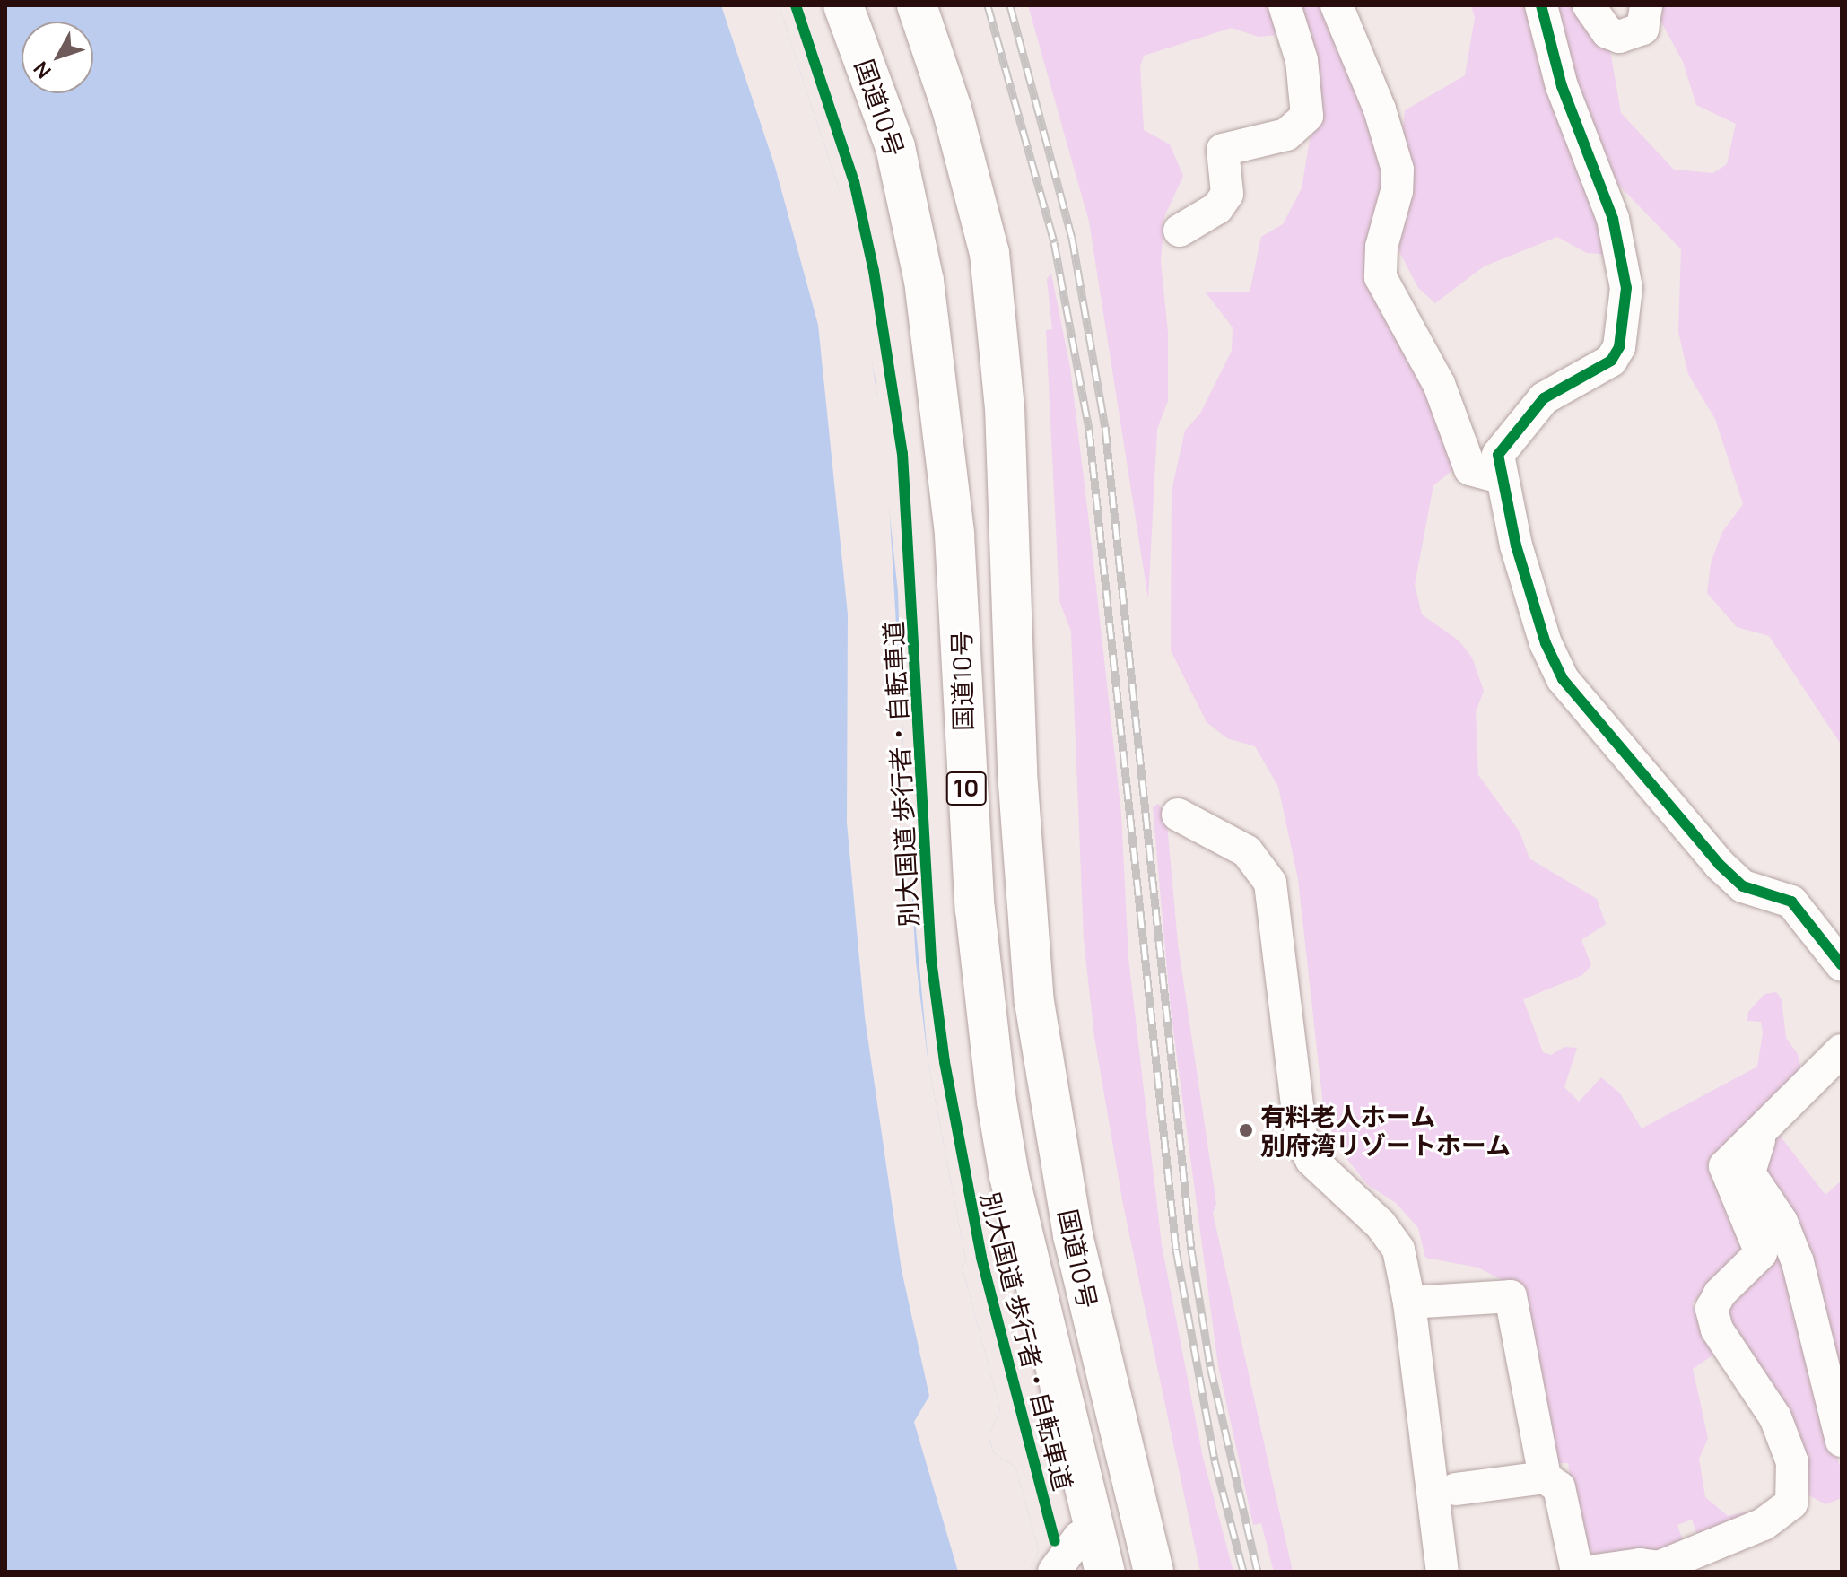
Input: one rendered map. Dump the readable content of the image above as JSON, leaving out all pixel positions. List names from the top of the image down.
{
  "streets": {
    "highway": ["国道10号", "10"],
    "cycle path": ["別大国道 歩行者・自転車道"]
  },
  "places": ["有料老人ホーム 別府湾リゾートホーム"],
  "north": "bottom left"
}
